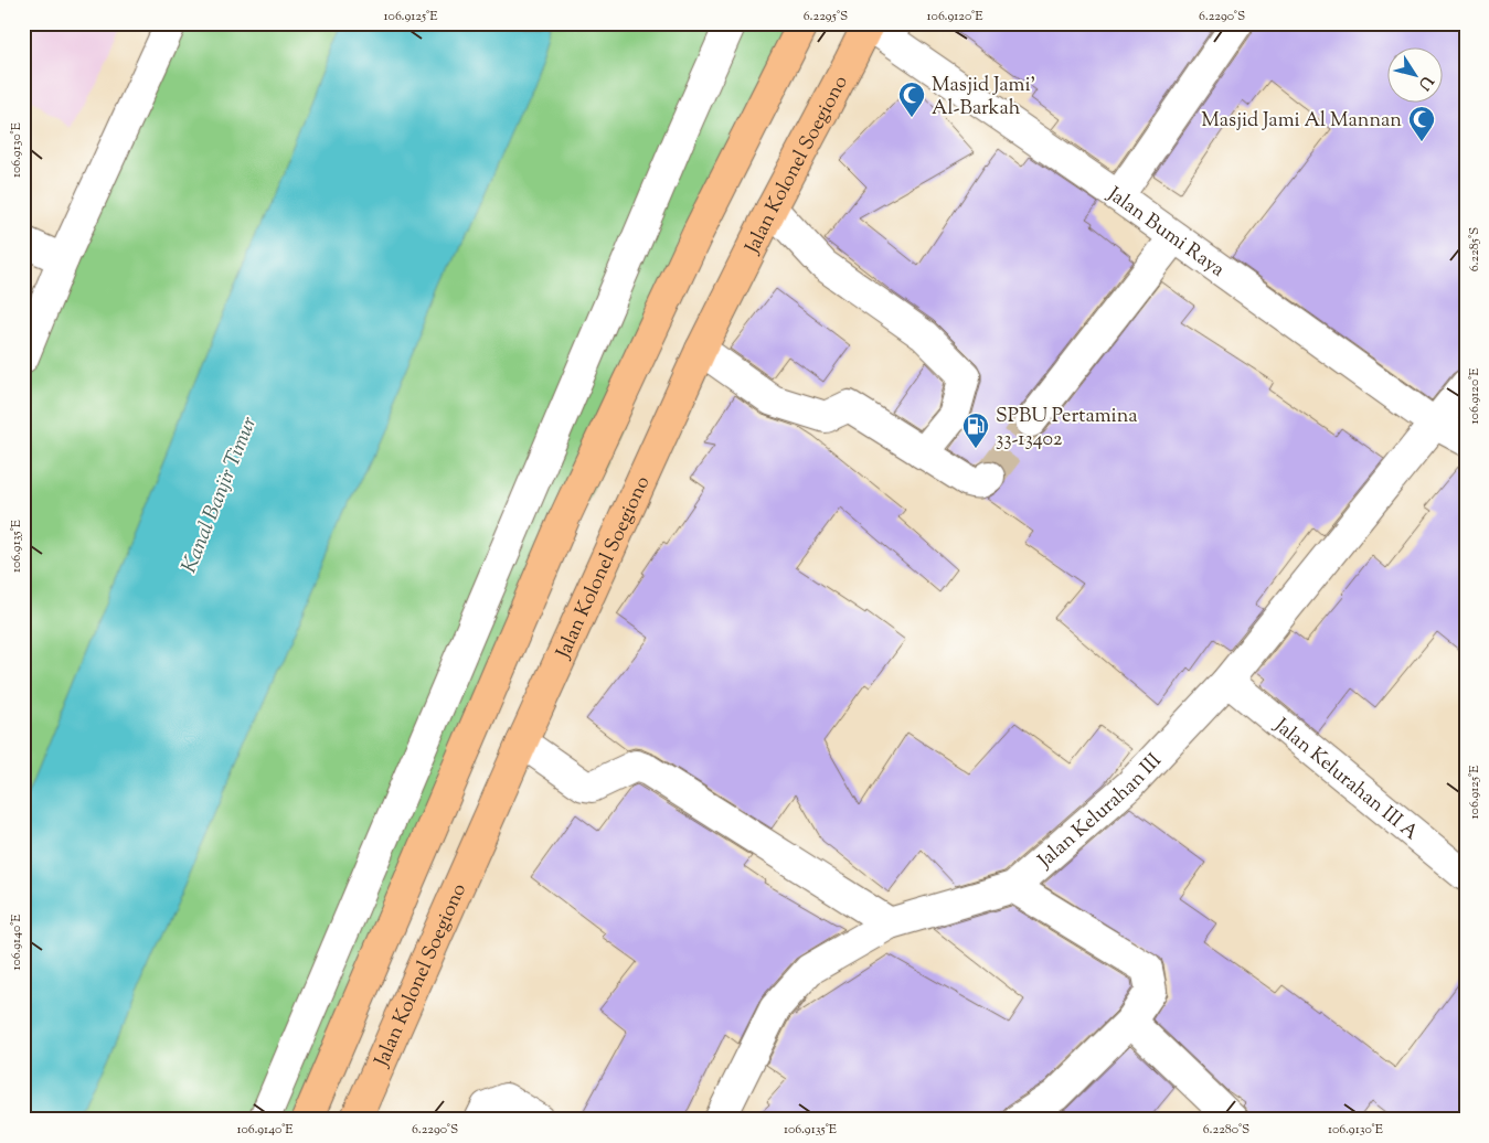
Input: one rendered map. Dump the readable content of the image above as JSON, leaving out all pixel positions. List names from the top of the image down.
{
  "streets": {
    "main road": ["Jalan Kolonel Soegiono"],
    "street": ["Jalan Bumi Raya", "Jalan Kelurahan III A", "Jalan Kelurahan III"]
  },
  "crossings": [
    ["Jalan Kolonel Soegiono", "Jalan Bumi Raya"],
    ["Jalan Bumi Raya", "Jalan Kelurahan III"],
    ["Jalan Kelurahan III A", "Jalan Kelurahan III"]
  ],
  "water": ["Kanal Banjir Timur"],
  "places": {
    "mosque": ["Masjid Jami' Al-Barkah", "Masjid Jami Al Mannan"],
    "fuel station": ["SPBU Pertamina 33-13402"]
  },
  "north": "bottom right",
  "coordinates": [
    "106.9125°E",
    "6.2295°S",
    "106.9120°E",
    "6.2290°S",
    "106.9130°E",
    "6.2285°S",
    "106.9135°E",
    "106.9140°E",
    "6.2280°S"
  ]
}
